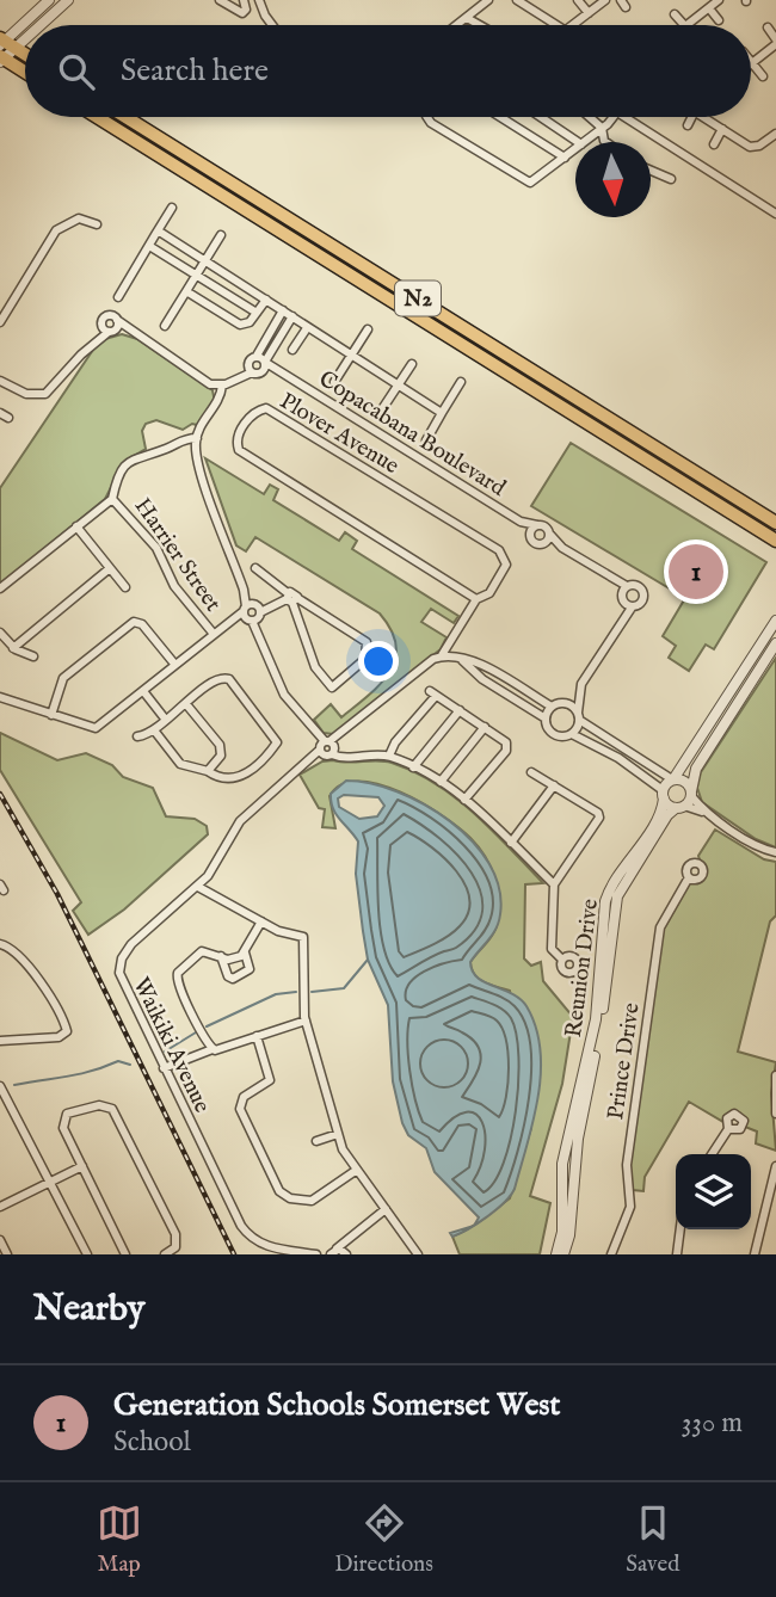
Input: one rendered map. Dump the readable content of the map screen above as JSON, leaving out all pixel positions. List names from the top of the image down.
{
  "streets": {
    "highway": ["N2"],
    "street": [
      "Plover Avenue",
      "Copacabana Boulevard",
      "Harrier Street",
      "Reunion Drive",
      "Waikiki Avenue",
      "Prince Drive"
    ]
  },
  "crossings": [
    ["Plover Avenue", "Waikiki Avenue"]
  ],
  "north": "bottom",
  "page": {
    "search": "Search here",
    "pins": "1",
    "heading": "Nearby",
    "list": [
      {
        "mark": "1",
        "name": "Generation Schools Somerset West",
        "note": "School",
        "value": "330 m"
      }
    ],
    "nav": ["Map", "Directions", "Saved"]
  }
}
